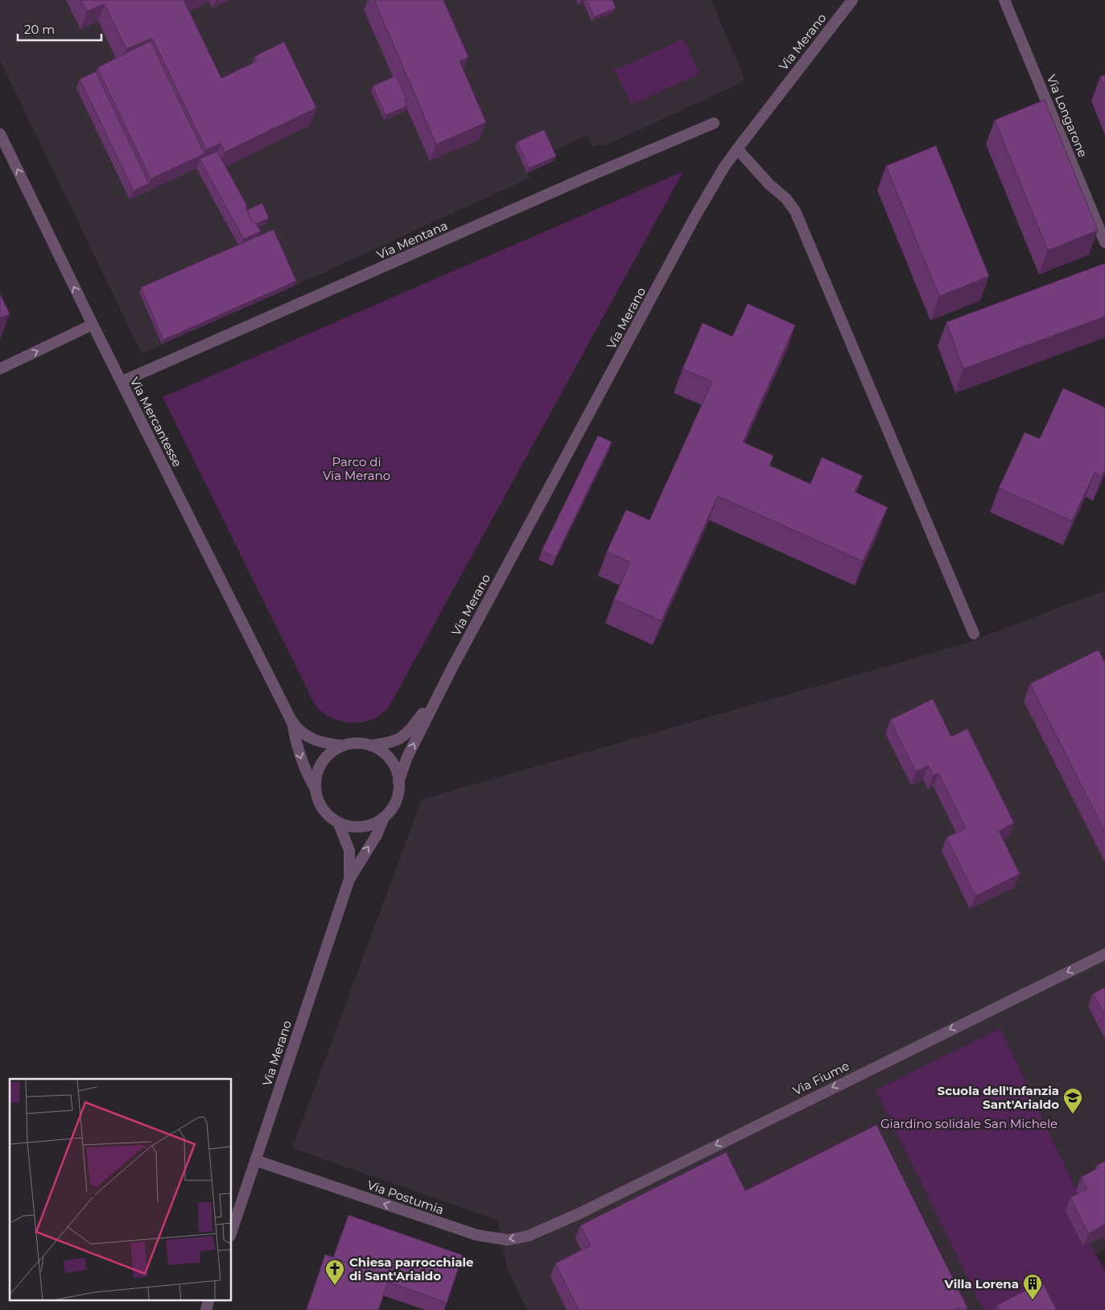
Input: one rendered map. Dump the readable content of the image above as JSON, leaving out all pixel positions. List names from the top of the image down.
{
  "streets": {
    "street": [
      "Via Merano",
      "Via Longarone",
      "Via Mentana",
      "Via Mercantesse",
      "Via Fiume",
      "Via Postumia"
    ]
  },
  "crossings": [
    ["Via Merano", "Via Postumia"],
    ["Via Mentana", "Via Mercantesse"],
    ["Via Fiume", "Via Postumia"]
  ],
  "one_way": ["Via Fiume", "Via Postumia"],
  "parks": ["Parco di Via Merano", "Giardino solidale San Michele"],
  "places": {
    "school or university": ["Scuola dell'Infanzia Sant'Arialdo"],
    "church": ["Chiesa parrocchiale di Sant'Arialdo"],
    "building": ["Villa Lorena"]
  },
  "scale_bar": "20 m"
}
